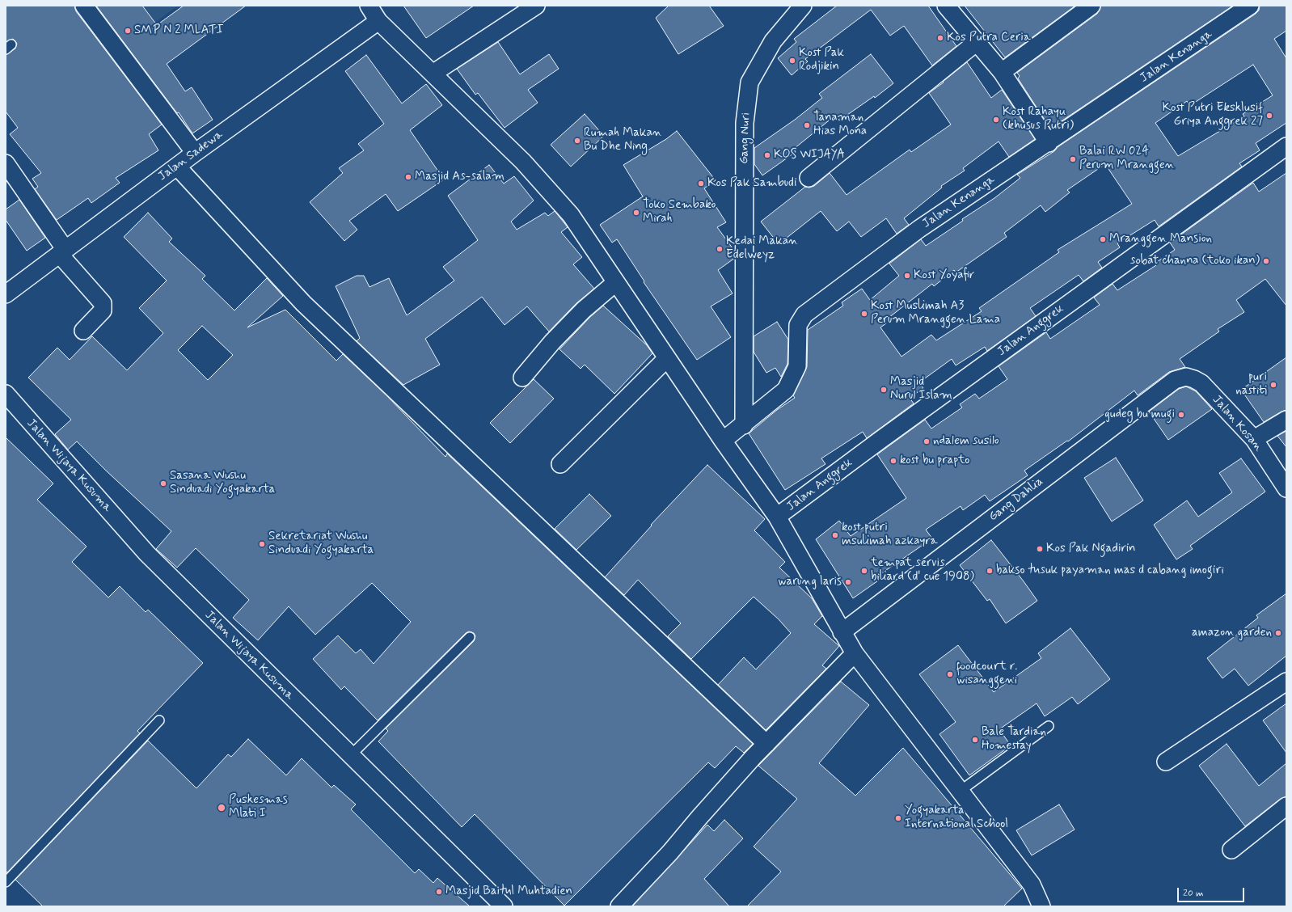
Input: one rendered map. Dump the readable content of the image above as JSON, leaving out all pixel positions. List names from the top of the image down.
{
  "streets": {
    "street": [
      "Jalan Kenanga",
      "Gang Nuri",
      "Jalan Sadewa",
      "Jalan Anggrek",
      "Jalan Kosan",
      "Jalan Wijaya Kusuma",
      "Gang Dahlia"
    ]
  },
  "crossings": [
    ["Jalan Kenanga", "Gang Nuri"],
    ["Jalan Kosan", "Gang Dahlia"]
  ],
  "places": [
    "SMP N 2 MLATI",
    "Kos Putra Ceria",
    "Kost Pak Rodjikin",
    "Kost Putri Eksklusif Griya Anggrek 27",
    "Kost Rahayu (khusus Putri)",
    "Tanaman Hias Mona",
    "Rumah Makan Bu Dhe Ning",
    "KOS WIJAYA",
    "Balai RW 024 Perum Mranggen",
    "Masjid As-salam",
    "Kos Pak Sambudi",
    "Toko Sembako Mirah",
    "Mranggen Mansion",
    "Kedai Makan Edelweyz",
    "sobat channa (toko ikan)",
    "Kost Yoyafir",
    "Kost Muslimah A3 Perum Mranggen Lama",
    "puri nastiti",
    "Masjid Nurul Islam",
    "gudeg bu mugi",
    "ndalem susilo",
    "kost bu prapto",
    "Sasana Wushu Sinduadi Yogyakarta",
    "kost putri msulimah azkayra",
    "Sekretariat Wushu Sinduadi Yogyakarta",
    "Kos Pak Ngadirin",
    "tempat servis biliard (d' cue 1908)",
    "bakso tusuk payaman mas d cabang imogiri",
    "warung laris",
    "amazon garden",
    "foodcourt r. wisanggeni",
    "Bale Tardian Homestay",
    "Puskesmas Mlati I",
    "Yogyakarta International School",
    "Masjid Baitul Muhtadien"
  ],
  "scale_bar": "20 m"
}
